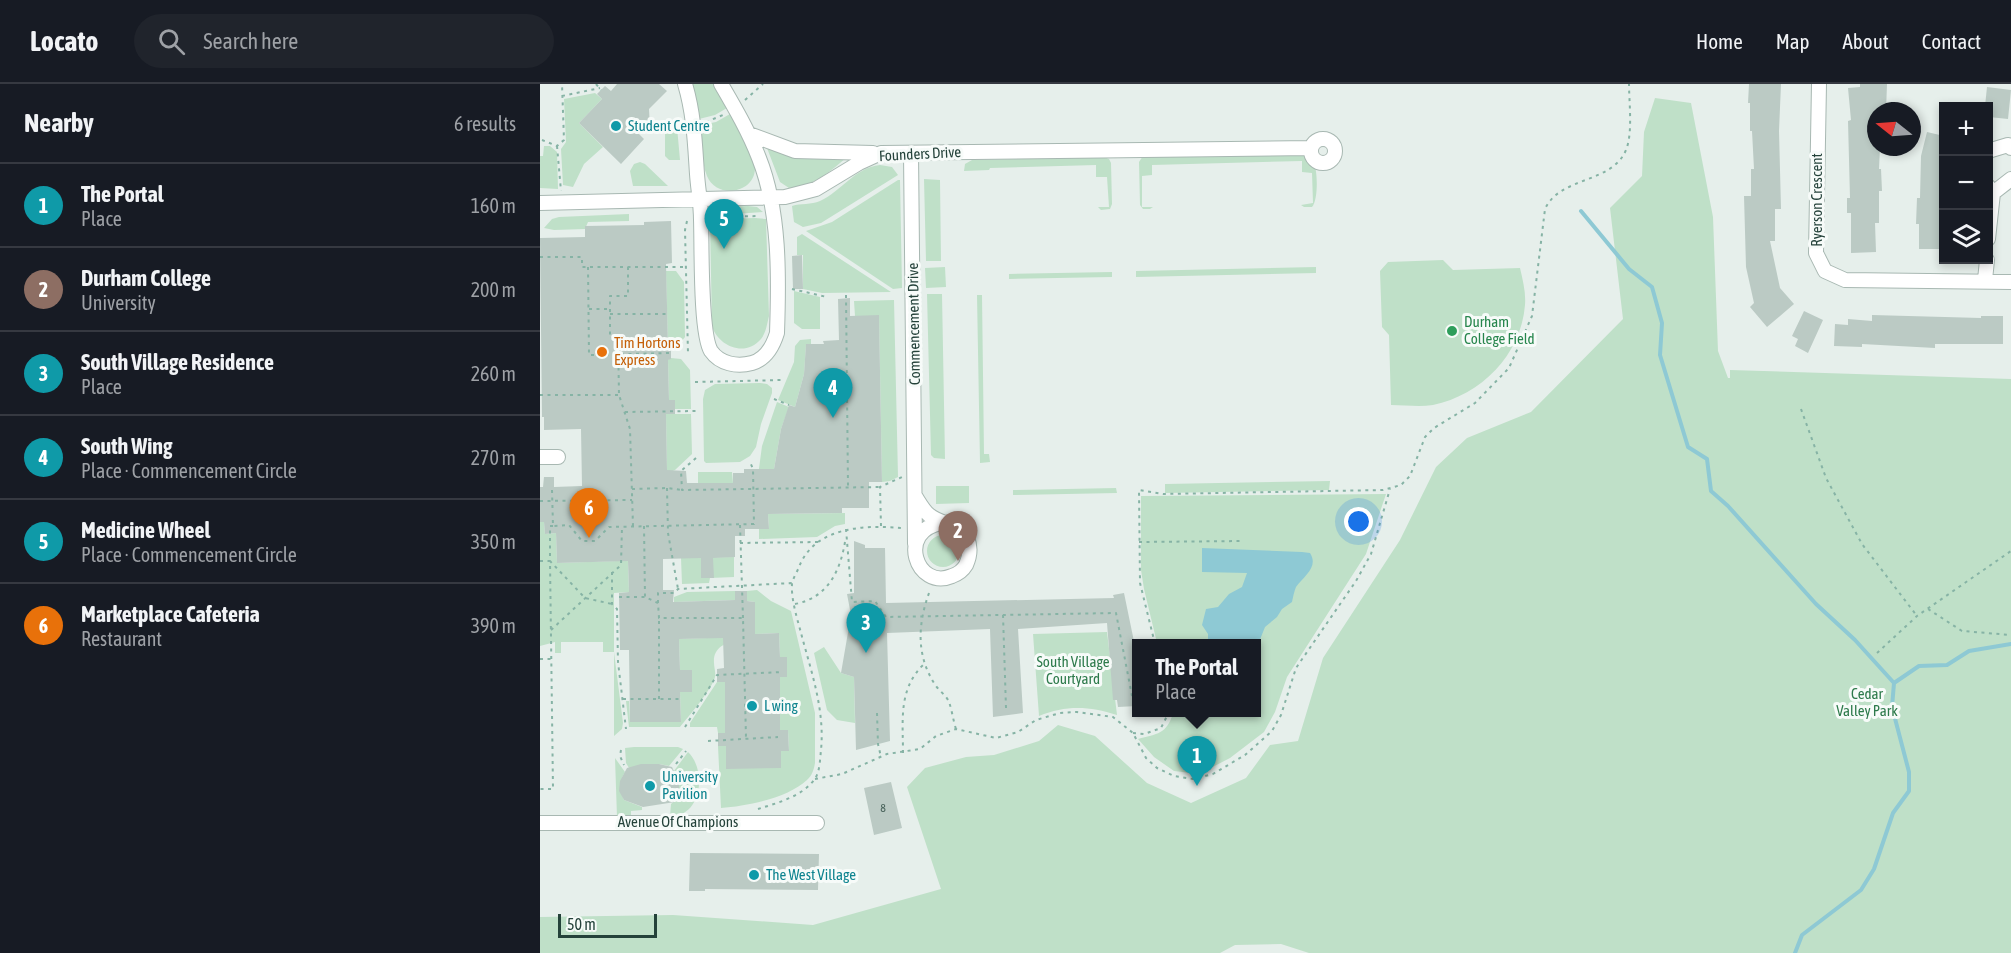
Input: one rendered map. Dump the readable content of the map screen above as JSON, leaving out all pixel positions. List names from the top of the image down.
{
  "streets": {
    "street": [
      "Founders Drive",
      "Ryerson Crescent",
      "Commencement Drive",
      "Avenue Of Champions"
    ]
  },
  "crossings": [
    ["Founders Drive", "Commencement Drive"]
  ],
  "parks": ["South Village Courtyard", "Cedar Valley Park"],
  "places": [
    "Student Centre",
    "Durham College Field",
    "Tim Hortons Express",
    "L wing",
    "University Pavilion",
    "The West Village"
  ],
  "house_numbers": ["8"],
  "scale_bar": "50 m",
  "north": "left",
  "page": {
    "header": "Locato",
    "search": "Search here",
    "nav": [
      "Home",
      "Map",
      "About",
      "Contact"
    ],
    "heading": ["Nearby", "6 results"],
    "map_buttons": ["+", "−"],
    "list": [
      {
        "mark": "1",
        "name": "The Portal",
        "note": "Place",
        "value": "160 m"
      },
      {
        "mark": "2",
        "name": "Durham College",
        "note": "University",
        "value": "200 m"
      },
      {
        "mark": "3",
        "name": "South Village Residence",
        "note": "Place",
        "value": "260 m"
      },
      {
        "mark": "4",
        "name": "South Wing",
        "note": "Place · Commencement Circle",
        "value": "270 m"
      },
      {
        "mark": "5",
        "name": "Medicine Wheel",
        "note": "Place · Commencement Circle",
        "value": "350 m"
      },
      {
        "mark": "6",
        "name": "Marketplace Cafeteria",
        "note": "Restaurant",
        "value": "390 m"
      }
    ],
    "pins": [
      "5",
      "4",
      "6",
      "2",
      "3",
      "1"
    ],
    "popup": ["The Portal", "Place"],
    "scale": "50 m"
  }
}
